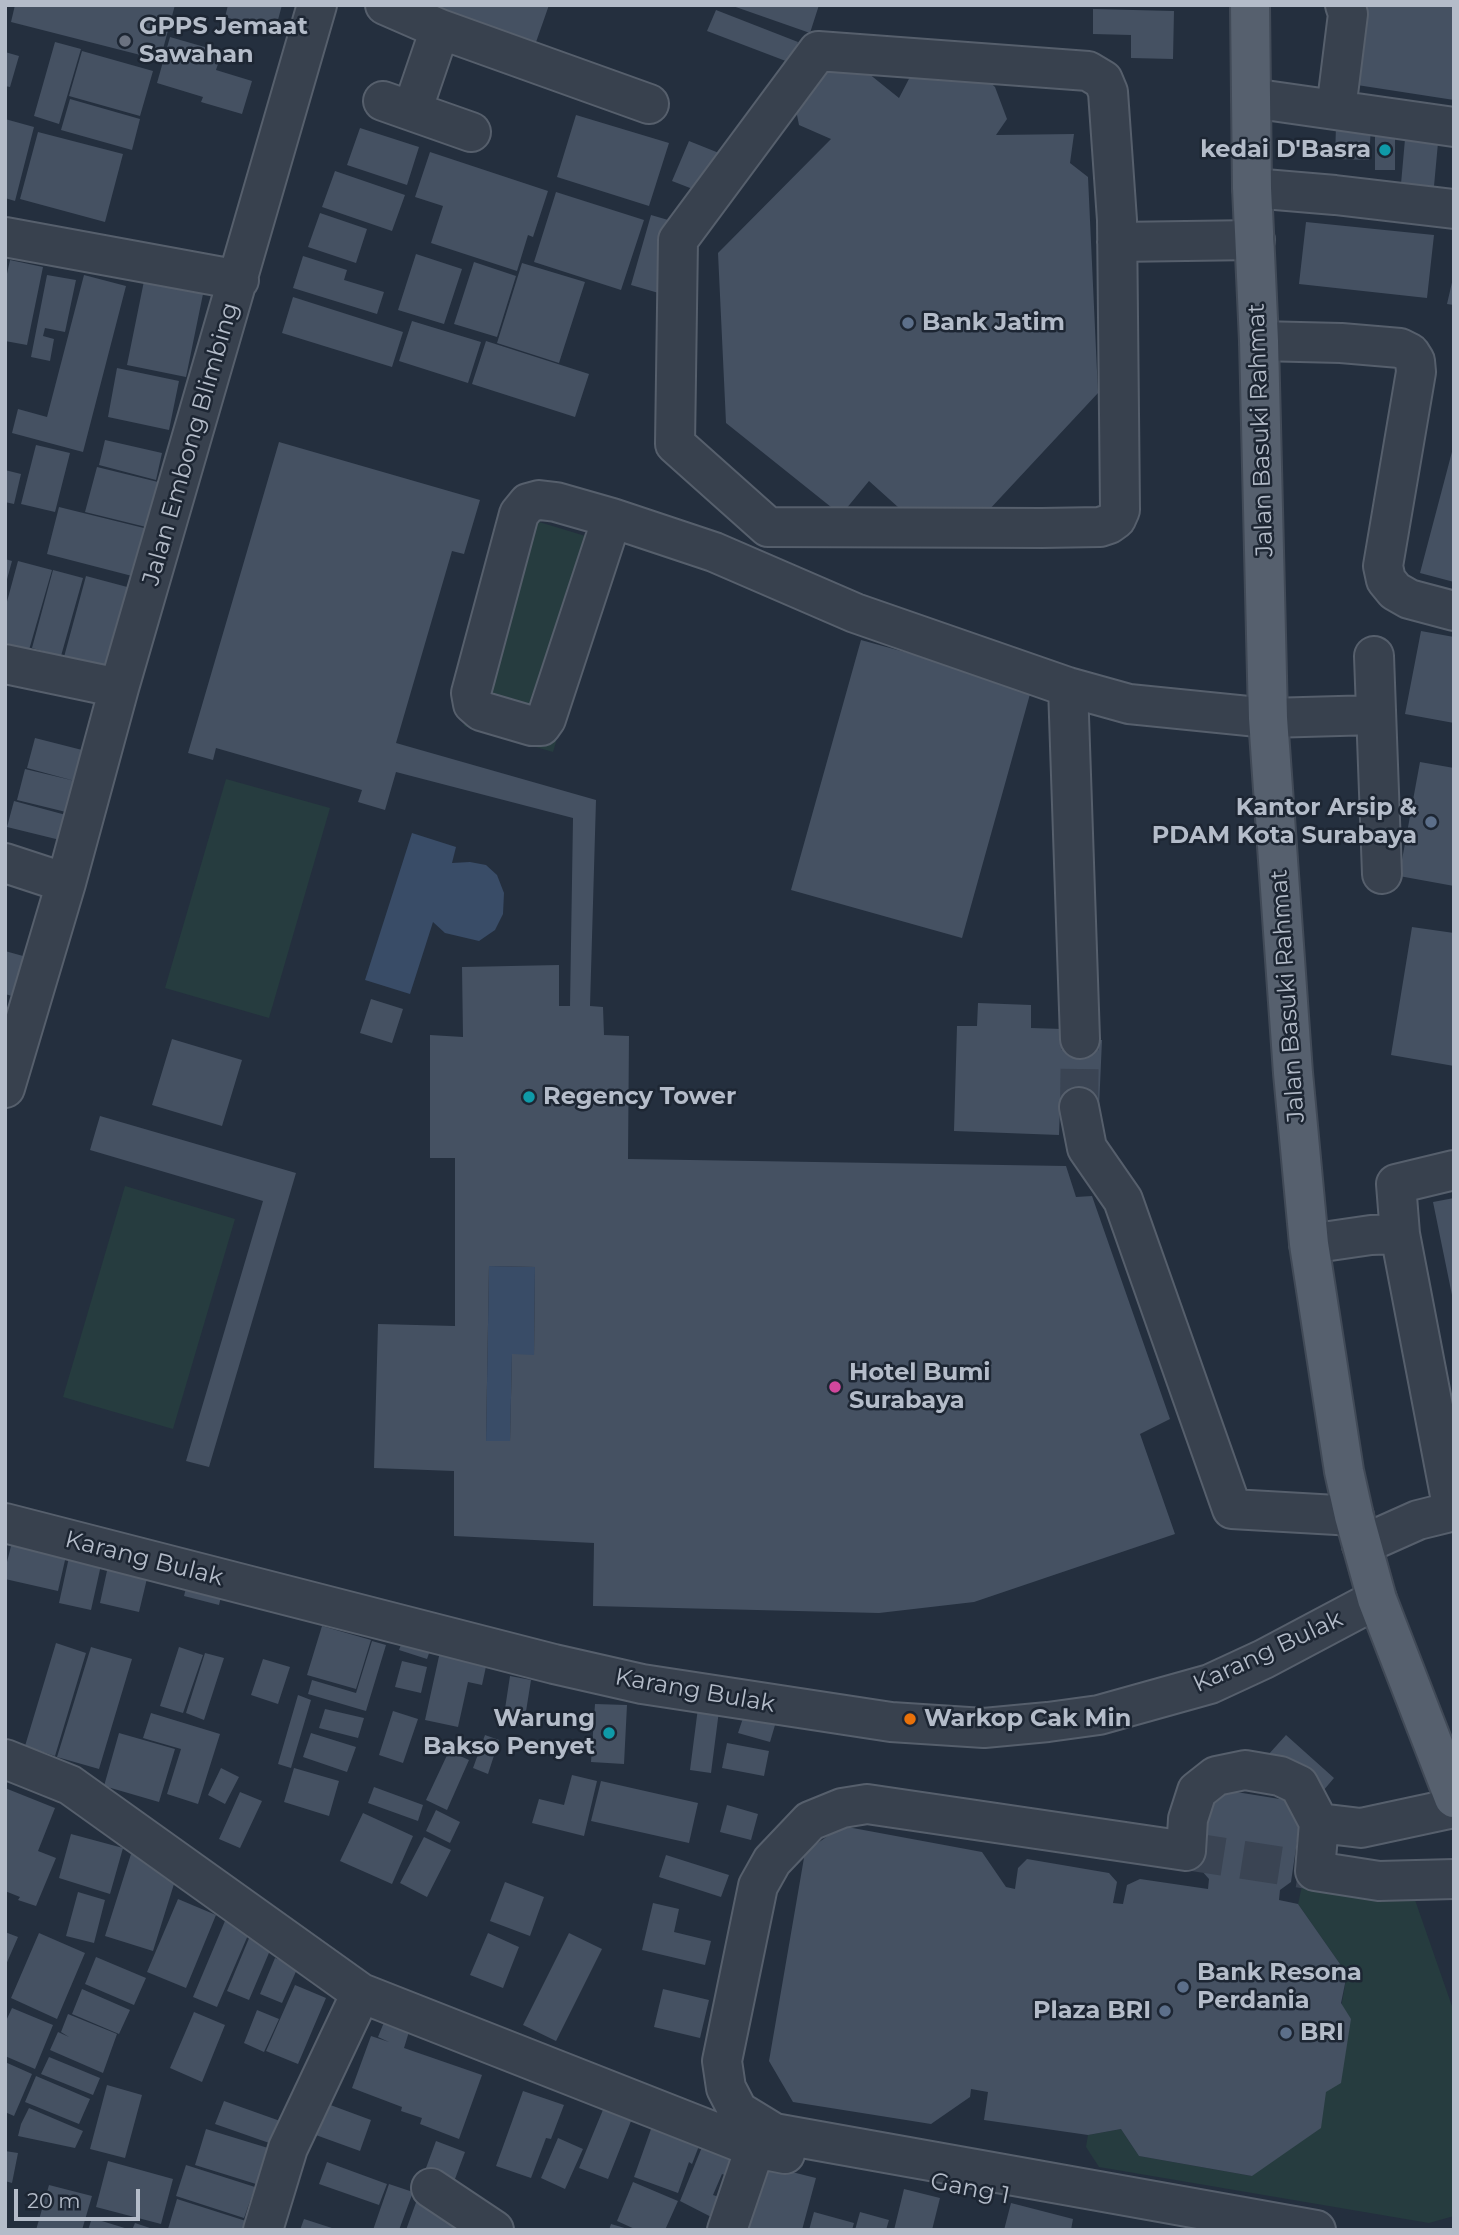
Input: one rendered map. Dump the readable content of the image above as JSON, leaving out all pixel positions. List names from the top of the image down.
{
  "streets": {
    "main road": ["Jalan Basuki Rahmat"],
    "street": ["Jalan Embong Blimbing", "Karang Bulak", "Gang 1"]
  },
  "crossings": [
    ["Jalan Basuki Rahmat", "Karang Bulak"]
  ],
  "places": [
    "GPPS Jemaat Sawahan",
    "kedai D'Basra",
    "Bank Jatim",
    "Kantor Arsip & PDAM Kota Surabaya",
    "Regency Tower",
    "Hotel Bumi Surabaya",
    "Warkop Cak Min",
    "Warung Bakso Penyet",
    "Bank Resona Perdania",
    "Plaza BRI",
    "BRI"
  ],
  "scale_bar": "20 m"
}
